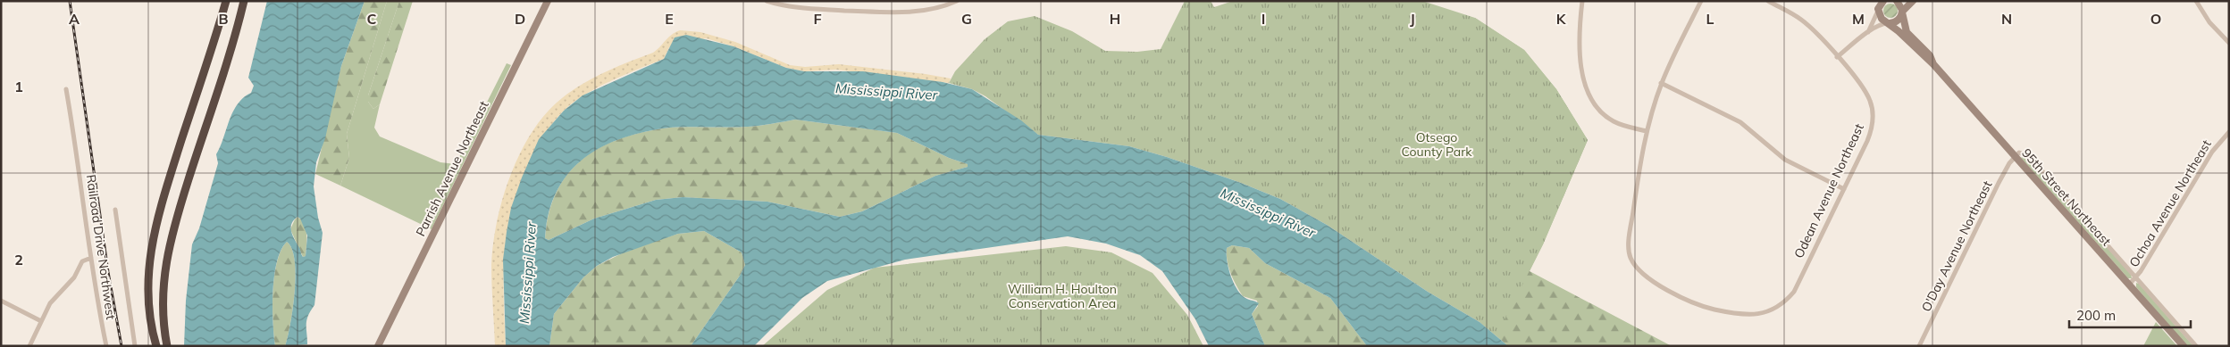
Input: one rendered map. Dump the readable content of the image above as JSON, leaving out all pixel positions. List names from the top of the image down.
{
  "streets": {
    "main road": ["Parrish Avenue Northeast", "95th Street Northeast"],
    "street": [
      "Odean Avenue Northeast",
      "Ochoa Avenue Northeast",
      "O'Day Avenue Northeast",
      "Railroad Drive Northwest"
    ]
  },
  "crossings": [
    ["95th Street Northeast", "Ochoa Avenue Northeast"],
    ["95th Street Northeast", "O'Day Avenue Northeast"]
  ],
  "water": ["Mississippi River"],
  "parks": ["Otsego County Park", "William H. Houlton Conservation Area"],
  "scale_bar": "200 m",
  "grid": {
    "columns": [
      "A",
      "B",
      "C",
      "D",
      "E",
      "F",
      "G",
      "H",
      "I",
      "J",
      "K",
      "L",
      "M",
      "N",
      "O"
    ],
    "rows": ["1", "2"]
  }
}
